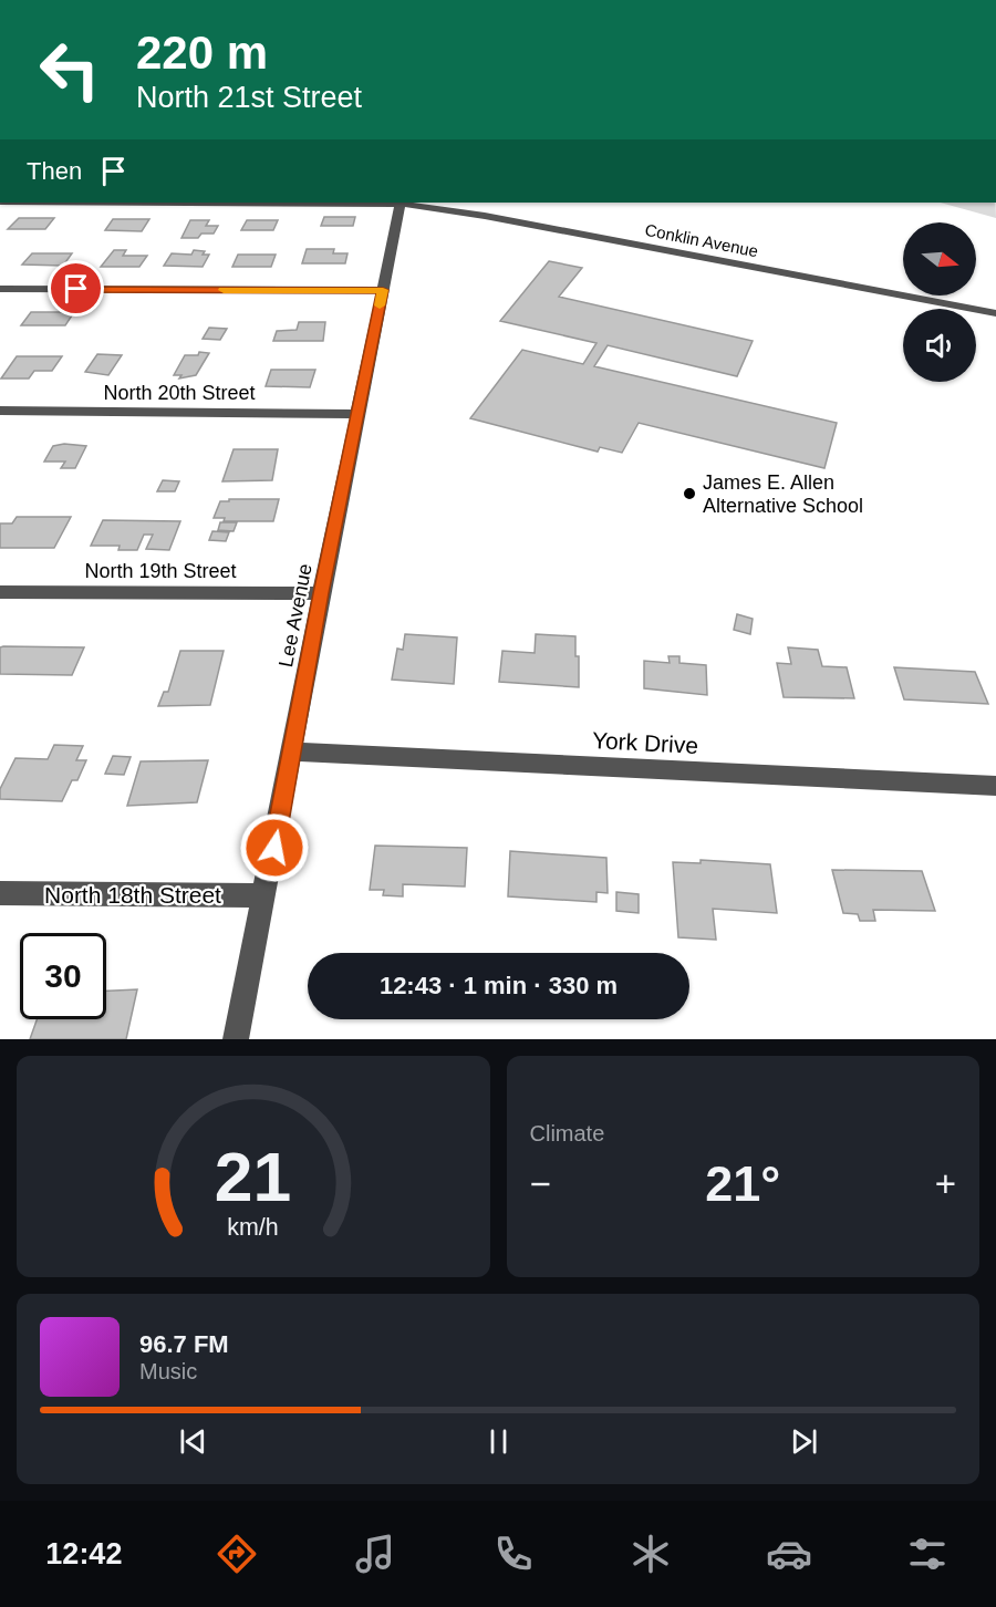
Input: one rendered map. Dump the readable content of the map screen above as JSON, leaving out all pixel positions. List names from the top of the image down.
{
  "streets": {
    "street": [
      "Conklin Avenue",
      "North 20th Street",
      "North 19th Street",
      "Lee Avenue",
      "York Drive",
      "North 18th Street"
    ]
  },
  "crossings": [
    ["Conklin Avenue", "Lee Avenue"],
    ["North 20th Street", "Lee Avenue"],
    ["North 19th Street", "Lee Avenue"],
    ["Lee Avenue", "York Drive"],
    ["Lee Avenue", "North 18th Street"]
  ],
  "places": ["James E. Allen Alternative School"],
  "north": "right",
  "page": {
    "turn": ["220 m", "North 21st Street"],
    "then": "Then",
    "limit": "30",
    "trip": "12:43 · 1 min · 330 m",
    "tile": "Climate",
    "heat": ["−", "21°", "+"],
    "song": ["96.7 FM", "Music"],
    "tabs": "12:42",
    "gauge": ["21", "km/h"]
  }
}
